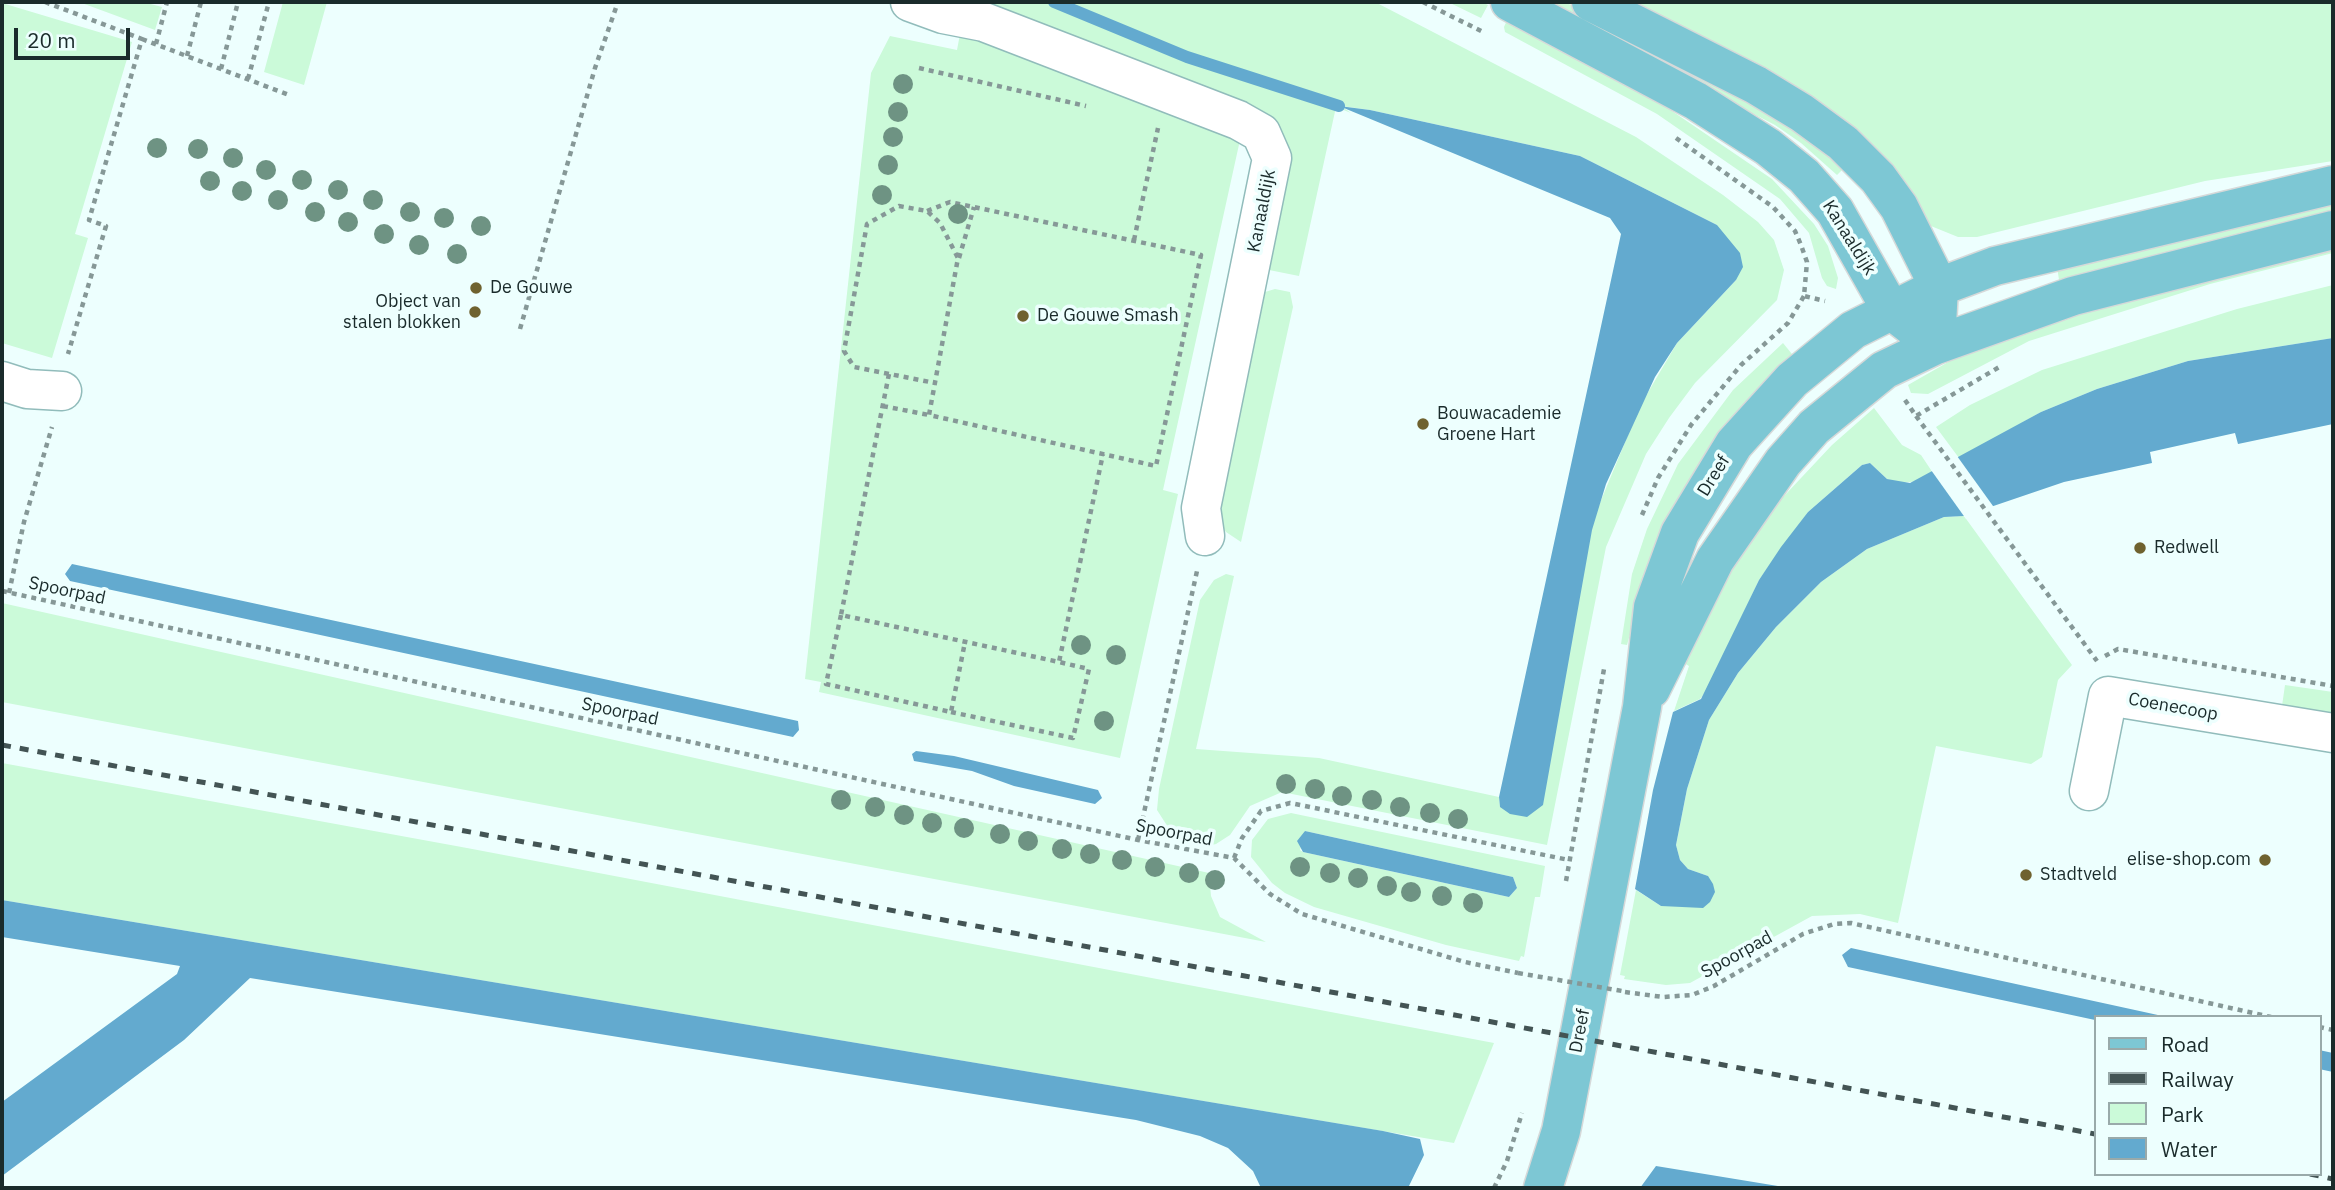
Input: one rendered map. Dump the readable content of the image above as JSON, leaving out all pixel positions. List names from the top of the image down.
{
  "streets": {
    "main road": ["Kanaaldijk", "Dreef"],
    "street": ["Coenecoop"],
    "path": ["Spoorpad"]
  },
  "crossings": [
    ["Kanaaldijk", "Dreef"]
  ],
  "places": [
    "De Gouwe",
    "Object van stalen blokken",
    "De Gouwe Smash",
    "Bouwacademie Groene Hart",
    "Redwell",
    "elise-shop.com",
    "Stadtveld"
  ],
  "legend": [
    "Road",
    "Railway",
    "Park",
    "Water"
  ],
  "scale_bar": "20 m"
}
